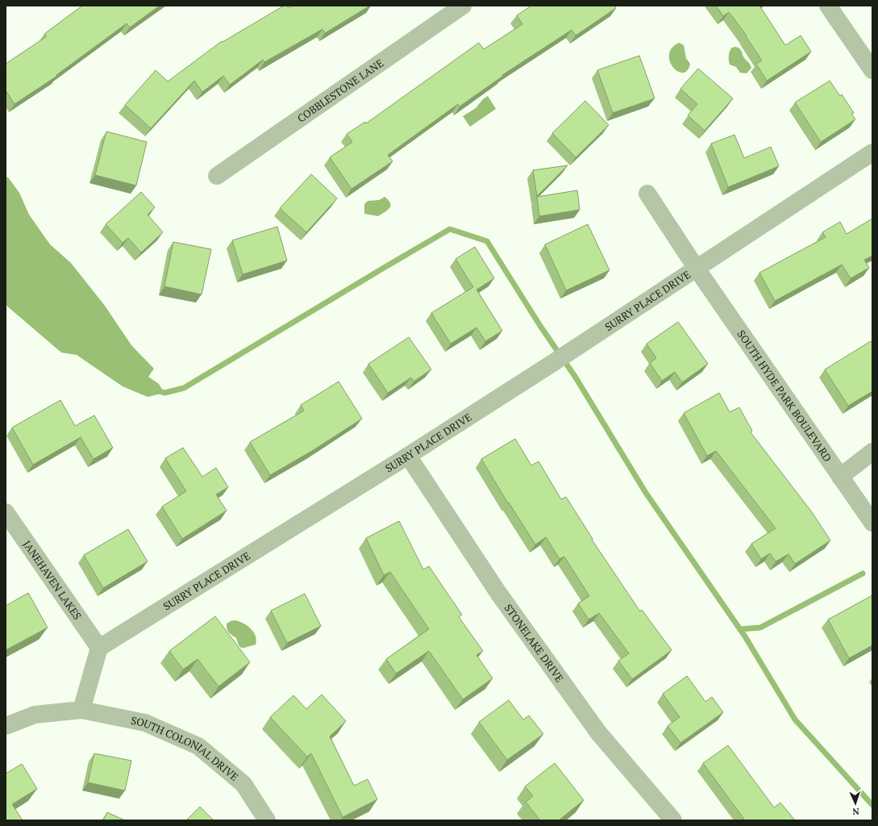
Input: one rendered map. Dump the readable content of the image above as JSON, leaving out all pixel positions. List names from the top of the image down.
{
  "streets": {
    "street": [
      "COBBLESTONE LANE",
      "SURRY PLACE DRIVE",
      "SOUTH HYDE PARK BOULEVARD",
      "JANEHAVEN LAKES",
      "STONELAKE DRIVE",
      "SOUTH COLONIAL DRIVE"
    ]
  },
  "crossings": [
    ["SURRY PLACE DRIVE", "SOUTH HYDE PARK BOULEVARD"],
    ["SURRY PLACE DRIVE", "JANEHAVEN LAKES"],
    ["SURRY PLACE DRIVE", "STONELAKE DRIVE"]
  ],
  "north": "bottom"
}
